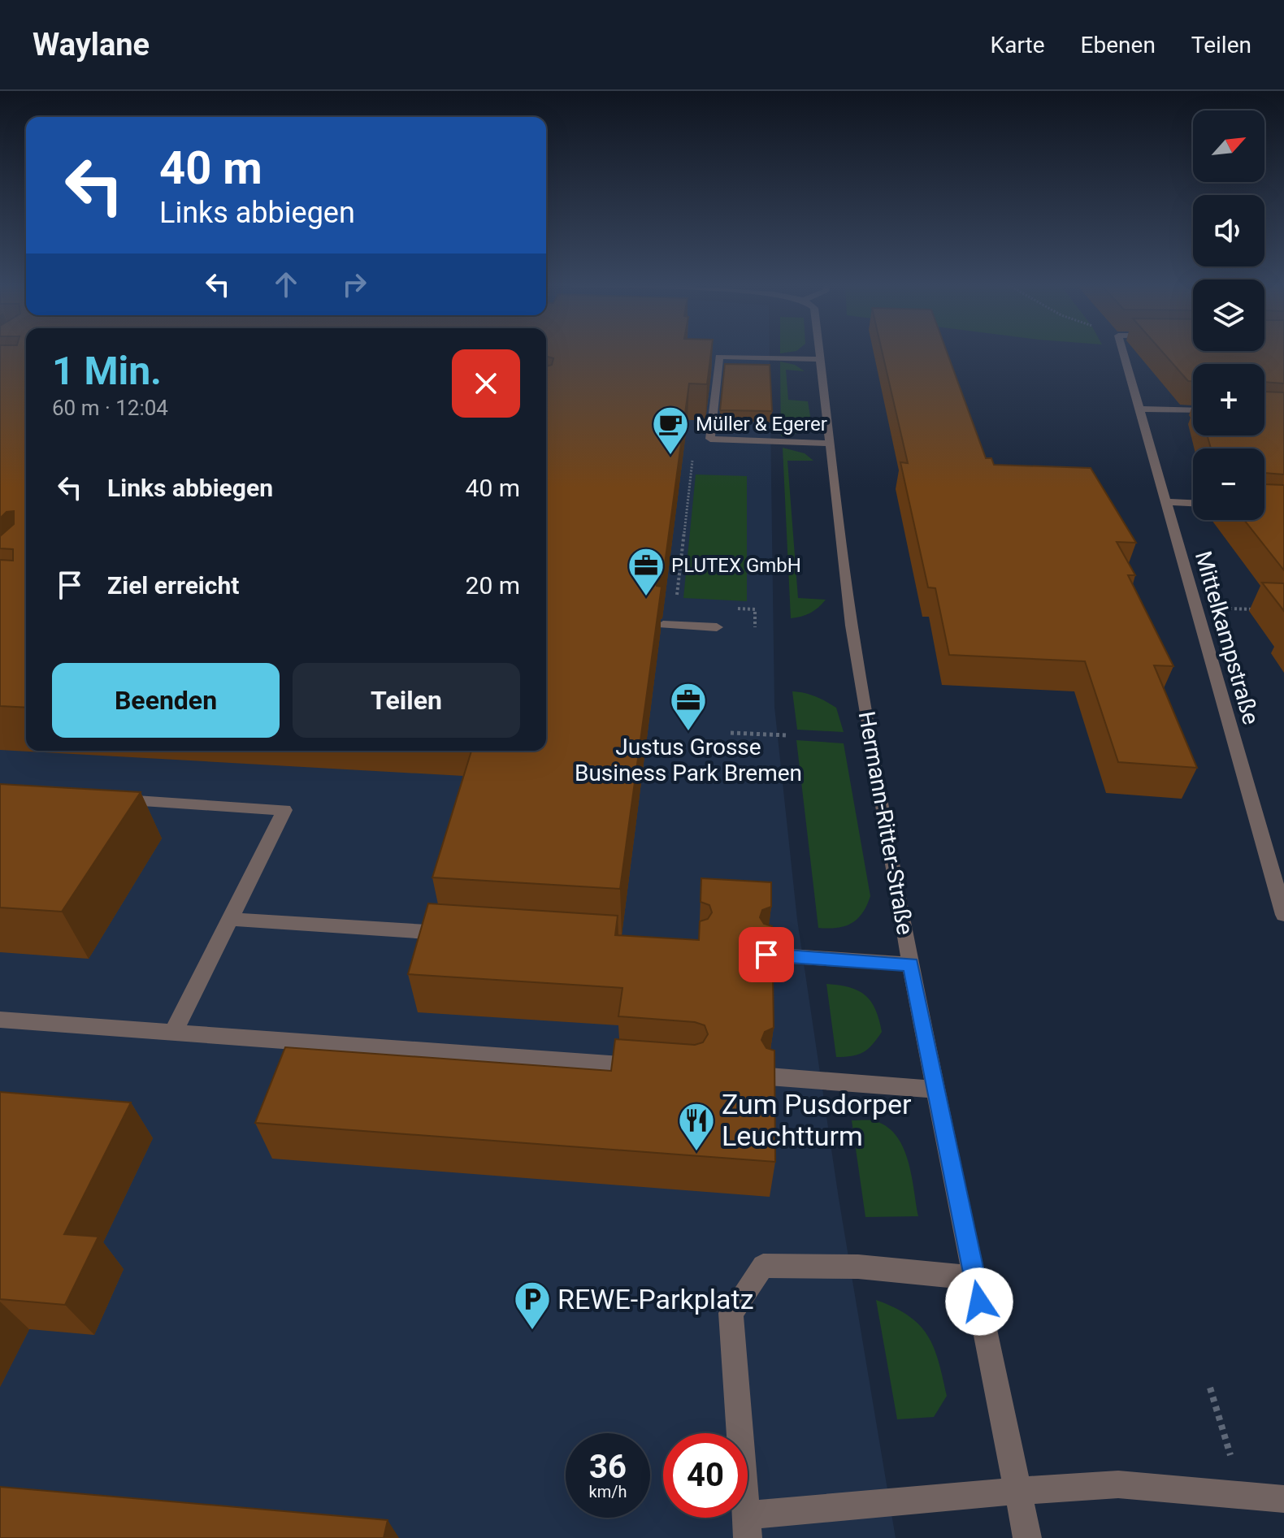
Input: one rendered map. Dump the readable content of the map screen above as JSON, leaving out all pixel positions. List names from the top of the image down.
{
  "streets": {
    "street": ["Mittelkampstraße", "Hermann-Ritter-Straße"]
  },
  "places": {
    "cafe": ["Müller & Egerer"],
    "office": ["PLUTEX GmbH", "Justus Grosse Business Park Bremen"],
    "restaurant": ["Zum Pusdorper Leuchtturm"],
    "parking": ["REWE-Parkplatz"]
  },
  "north": "top right",
  "page": {
    "header": "Waylane",
    "nav": ["Karte", "Ebenen", "Teilen"],
    "map_buttons": ["+", "−"],
    "turn": ["40 m", "Links abbiegen"],
    "heading": ["1 Min.", "60 m · 12:04"],
    "list": [
      {
        "name": "Links abbiegen",
        "value": "40 m"
      },
      {
        "name": "Ziel erreicht",
        "value": "20 m"
      }
    ],
    "buttons": ["Beenden", "Teilen"],
    "speed": "36 km/h",
    "limit": "40"
  }
}
